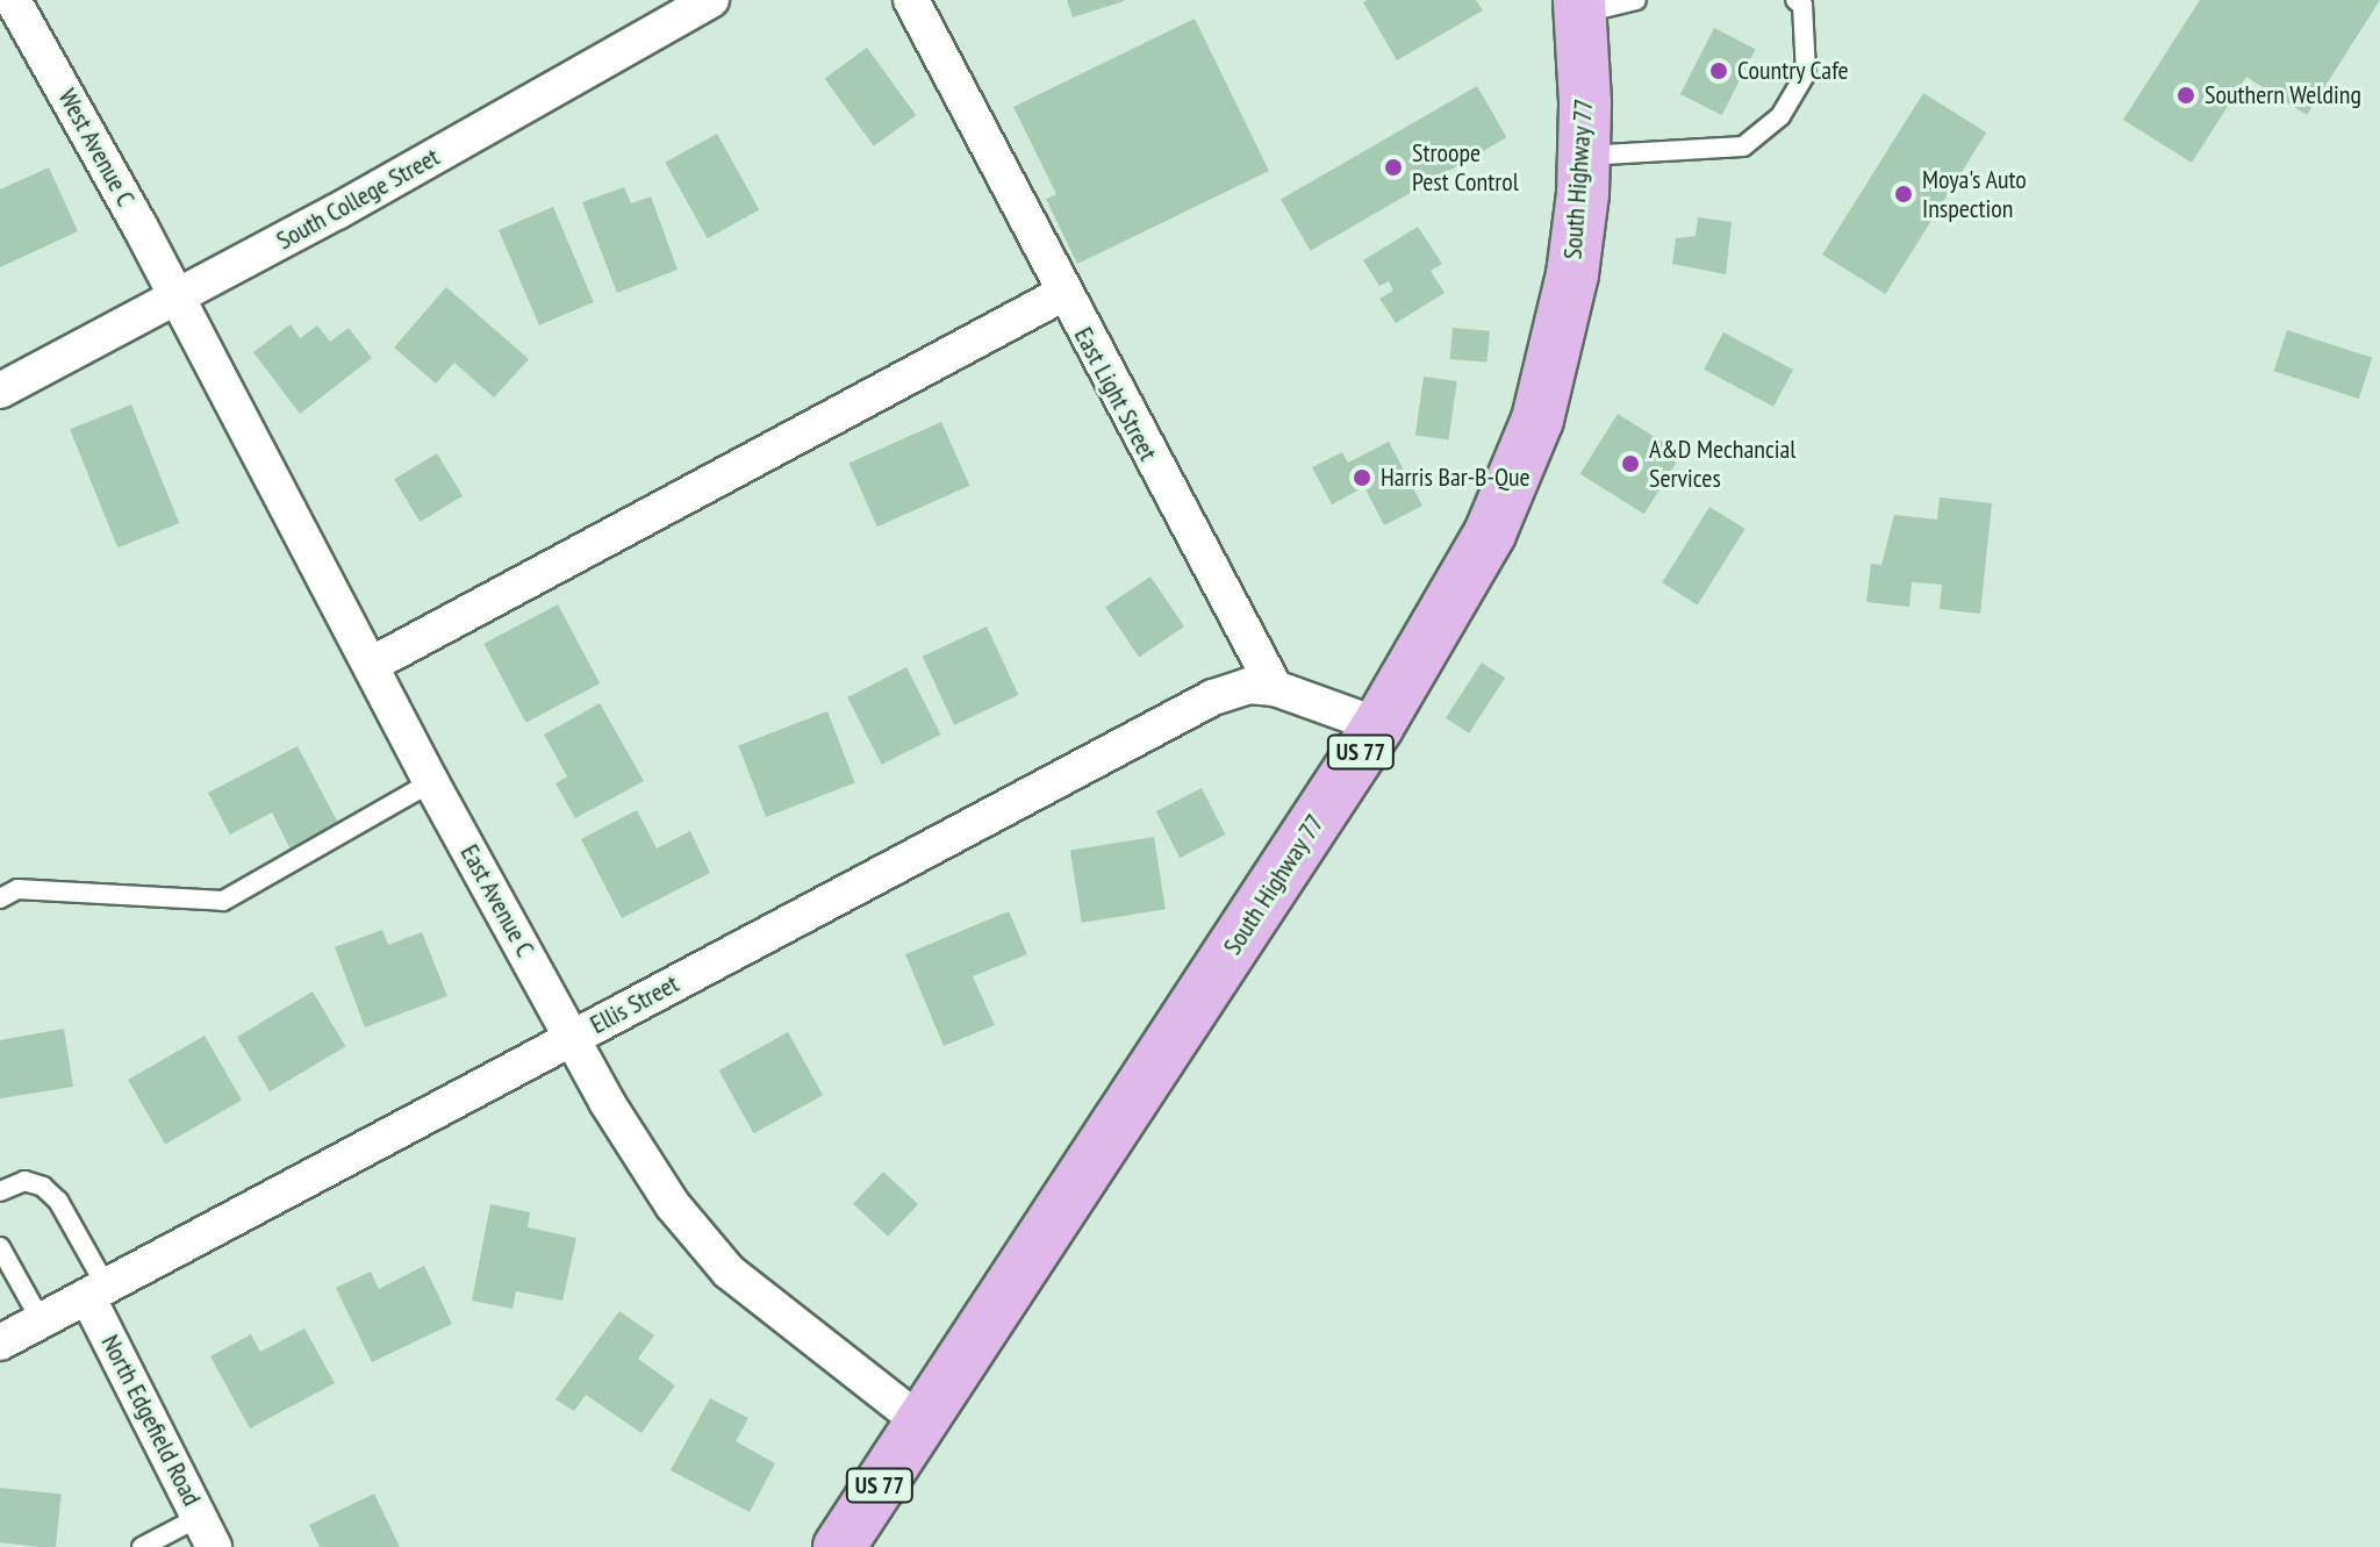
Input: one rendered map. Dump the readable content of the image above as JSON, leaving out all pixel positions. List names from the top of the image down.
{
  "streets": {
    "main road": ["South Highway 77", "US 77"],
    "street": [
      "West Avenue C",
      "South College Street",
      "East Light Street",
      "East Avenue C",
      "Ellis Street",
      "North Edgefield Road"
    ]
  },
  "crossings": [
    ["West Avenue C", "South College Street"],
    ["West Avenue C", "East Avenue C"],
    ["South Highway 77", "East Avenue C"],
    ["South College Street", "East Avenue C"],
    ["East Light Street", "Ellis Street"],
    ["East Avenue C", "Ellis Street"],
    ["Ellis Street", "North Edgefield Road"]
  ],
  "places": [
    "Country Cafe",
    "Southern Welding",
    "Stroope Pest Control",
    "Moya's Auto Inspection",
    "A&D Mechancial Services",
    "Harris Bar-B-Que"
  ]
}
